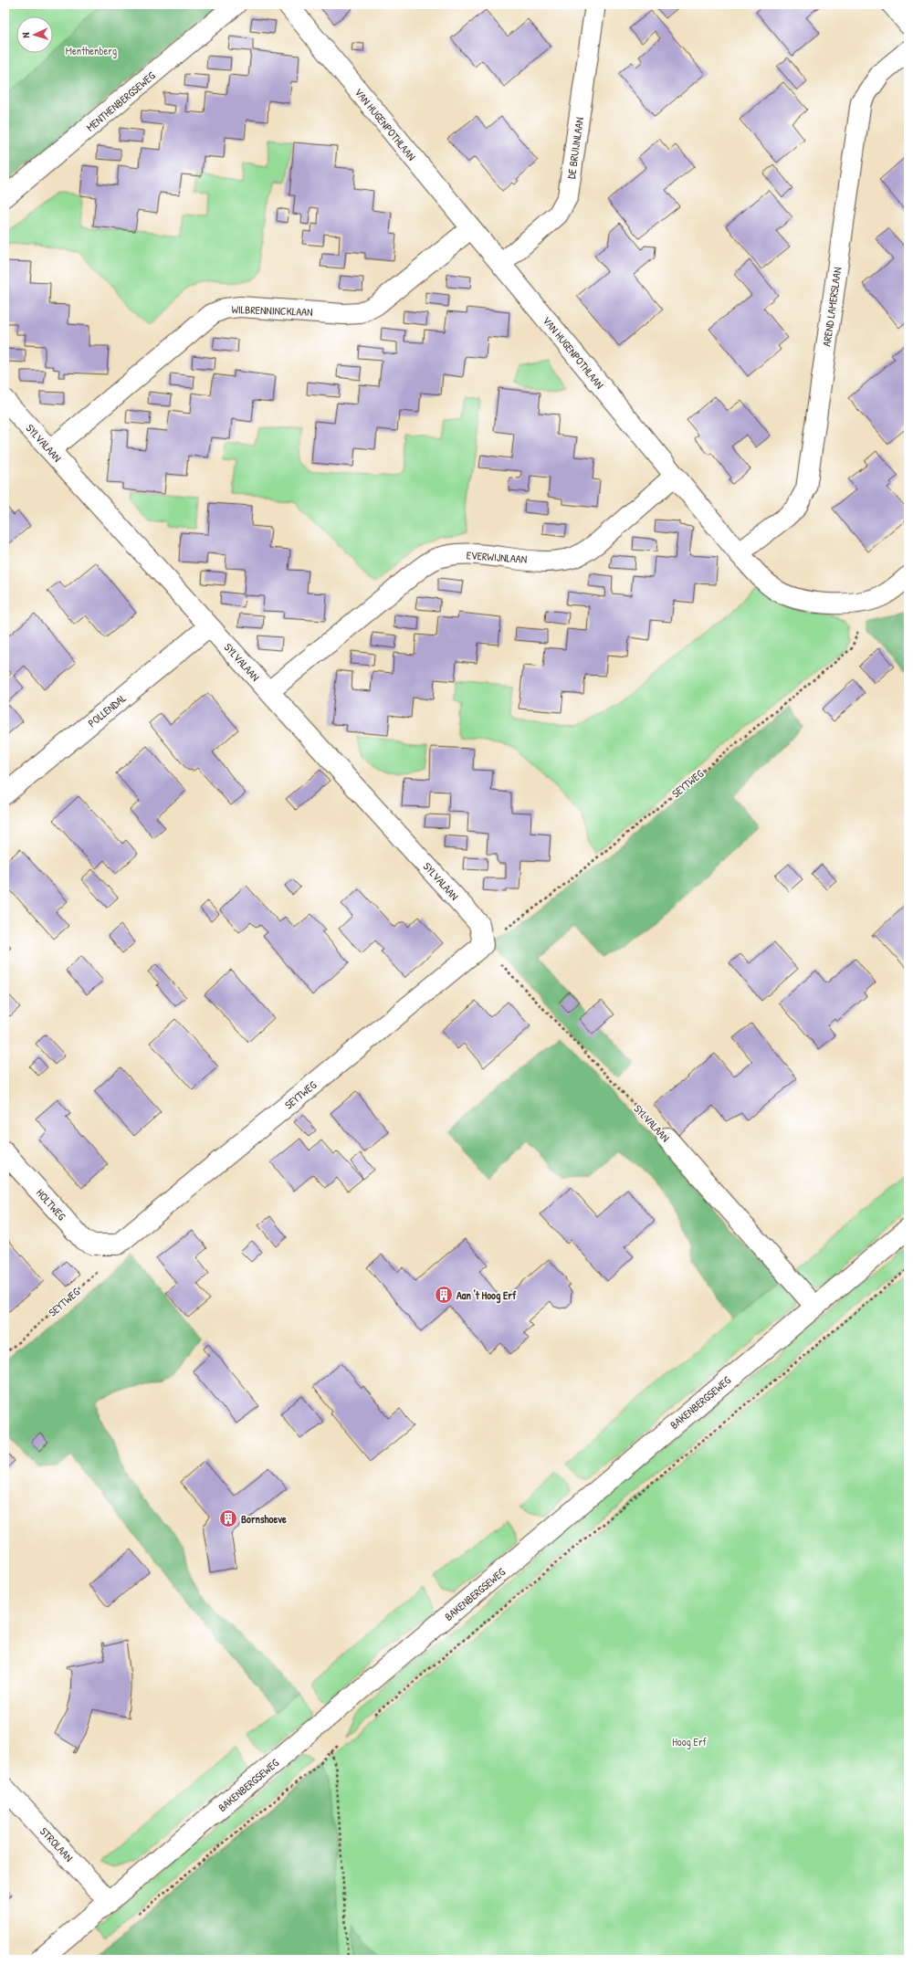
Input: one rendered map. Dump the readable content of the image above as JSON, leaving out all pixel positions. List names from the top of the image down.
{
  "streets": {
    "street": [
      "MENTHENBERGSEWEG",
      "VAN HUGENPOTHLAAN",
      "DE BRUIJNLAAN",
      "AREND LAMERSLAAN",
      "WILBRENNINCKLAAN",
      "SYLVALAAN",
      "EVERWIJNLAAN",
      "POLLENDAL",
      "SEYTWEG",
      "HOLTWEG",
      "BAKENBERGSEWEG",
      "STROLAAN"
    ]
  },
  "crossings": [
    ["VAN HUGENPOTHLAAN", "DE BRUIJNLAAN"],
    ["VAN HUGENPOTHLAAN", "AREND LAMERSLAAN"],
    ["VAN HUGENPOTHLAAN", "WILBRENNINCKLAAN"],
    ["VAN HUGENPOTHLAAN", "EVERWIJNLAAN"],
    ["VAN HUGENPOTHLAAN", "SEYTWEG"],
    ["WILBRENNINCKLAAN", "SYLVALAAN"],
    ["SYLVALAAN", "EVERWIJNLAAN"],
    ["SYLVALAAN", "POLLENDAL"],
    ["SYLVALAAN", "SEYTWEG"],
    ["SYLVALAAN", "BAKENBERGSEWEG"],
    ["SEYTWEG", "HOLTWEG"],
    ["BAKENBERGSEWEG", "STROLAAN"]
  ],
  "parks": ["Menthenberg", "Hoog Erf"],
  "places": {
    "building": ["Aan 't Hoog Erf", "Bornshoeve"]
  },
  "north": "left"
}
